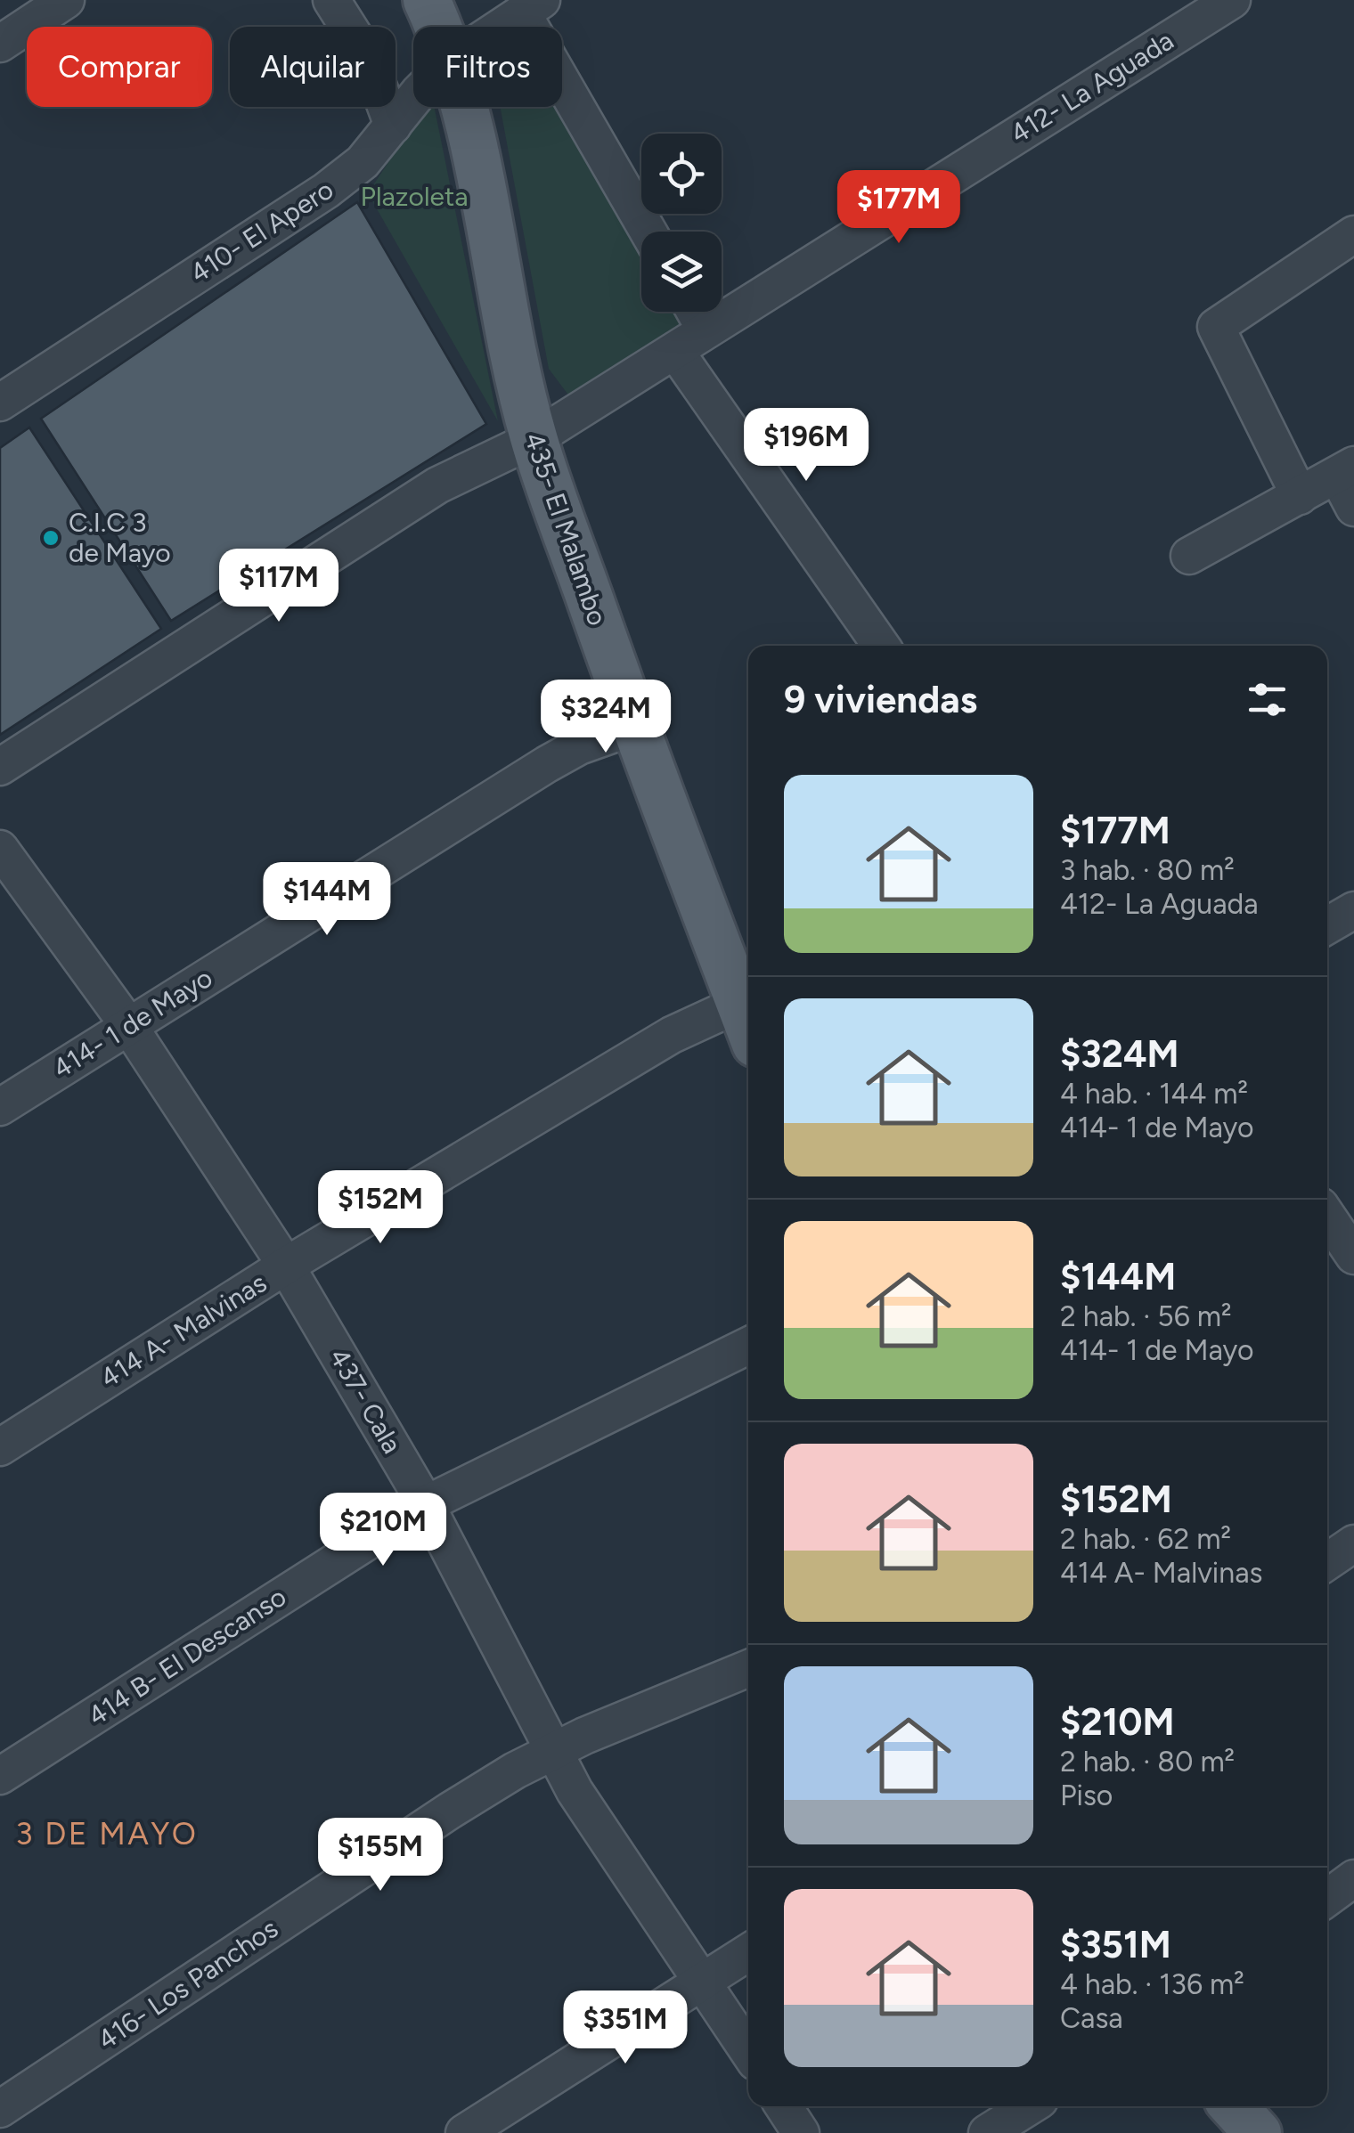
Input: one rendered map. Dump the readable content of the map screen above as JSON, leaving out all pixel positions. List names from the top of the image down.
{
  "streets": {
    "main road": ["435- El Malambo"],
    "street": [
      "412- La Aguada",
      "410- El Apero",
      "414- 1 de Mayo",
      "414 A- Malvinas",
      "437- Cala",
      "414 B- El Descanso",
      "416- Los Panchos"
    ]
  },
  "crossings": [
    ["412- La Aguada", "435- El Malambo"],
    ["435- El Malambo", "414- 1 de Mayo"],
    ["435- El Malambo", "414 A- Malvinas"],
    ["414- 1 de Mayo", "437- Cala"],
    ["414 A- Malvinas", "437- Cala"],
    ["437- Cala", "414 B- El Descanso"],
    ["437- Cala", "416- Los Panchos"]
  ],
  "districts": ["3 DE MAYO"],
  "parks": ["Plazoleta"],
  "places": ["C.I.C 3 de Mayo"],
  "page": {
    "chip": ["Comprar", "Alquilar", "Filtros"],
    "price": [
      "$177M",
      "$196M",
      "$117M",
      "$324M",
      "$144M",
      "$152M",
      "$210M",
      "$155M",
      "$351M"
    ],
    "heading": "9 viviendas",
    "list": [
      {
        "name": "$177M",
        "note": "3 hab. · 80 m² · 412- La Aguada"
      },
      {
        "name": "$324M",
        "note": "4 hab. · 144 m² · 414- 1 de Mayo"
      },
      {
        "name": "$144M",
        "note": "2 hab. · 56 m² · 414- 1 de Mayo"
      },
      {
        "name": "$152M",
        "note": "2 hab. · 62 m² · 414 A- Malvinas"
      },
      {
        "name": "$210M",
        "note": "2 hab. · 80 m² · Piso"
      },
      {
        "name": "$351M",
        "note": "4 hab. · 136 m² · Casa"
      }
    ]
  }
}
